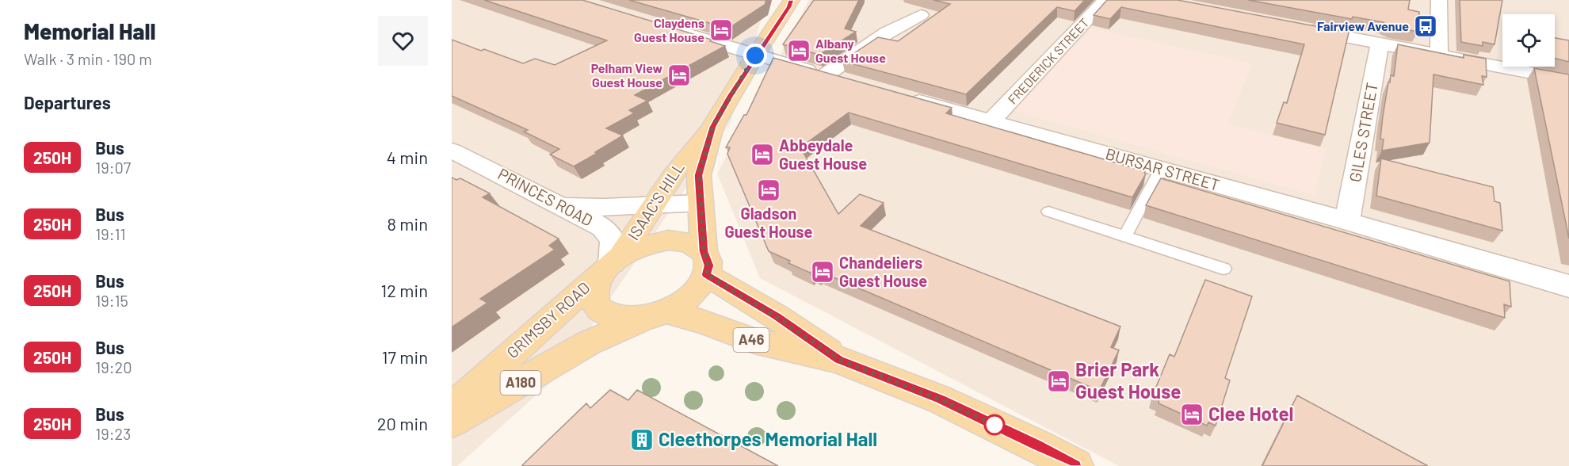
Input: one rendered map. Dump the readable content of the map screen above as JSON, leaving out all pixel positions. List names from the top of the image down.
{
  "streets": {
    "main road": [
      "ISAAC'S HILL",
      "GRIMSBY ROAD",
      "A46",
      "A180"
    ],
    "street": [
      "FREDERICK STREET",
      "GILES STREET",
      "BURSAR STREET",
      "PRINCES ROAD"
    ]
  },
  "crossings": [
    ["FREDERICK STREET", "BURSAR STREET"],
    ["GILES STREET", "BURSAR STREET"],
    ["PRINCES ROAD", "ISAAC'S HILL"],
    ["PRINCES ROAD", "GRIMSBY ROAD"],
    ["PRINCES ROAD", "A46"],
    ["ISAAC'S HILL", "GRIMSBY ROAD"],
    ["ISAAC'S HILL", "A46"],
    ["GRIMSBY ROAD", "A46"]
  ],
  "places": {
    "bus stop": ["Fairview Avenue"],
    "hotel": [
      "Claydens Guest House",
      "Albany Guest House",
      "Pelham View Guest House",
      "Abbeydale Guest House",
      "Gladson Guest House",
      "Chandeliers Guest House",
      "Brier Park Guest House",
      "Clee Hotel"
    ],
    "building": ["Cleethorpes Memorial Hall"]
  },
  "lines": ["bus line 250H"],
  "page": {
    "heading": [
      ["Memorial Hall", "Walk · 3 min · 190 m"],
      "Departures"
    ],
    "list": [
      {
        "mark": "250H",
        "name": "Bus",
        "note": "19:07",
        "value": "4 min"
      },
      {
        "mark": "250H",
        "name": "Bus",
        "note": "19:11",
        "value": "8 min"
      },
      {
        "mark": "250H",
        "name": "Bus",
        "note": "19:15",
        "value": "12 min"
      },
      {
        "mark": "250H",
        "name": "Bus",
        "note": "19:20",
        "value": "17 min"
      },
      {
        "mark": "250H",
        "name": "Bus",
        "note": "19:23",
        "value": "20 min"
      }
    ]
  }
}
